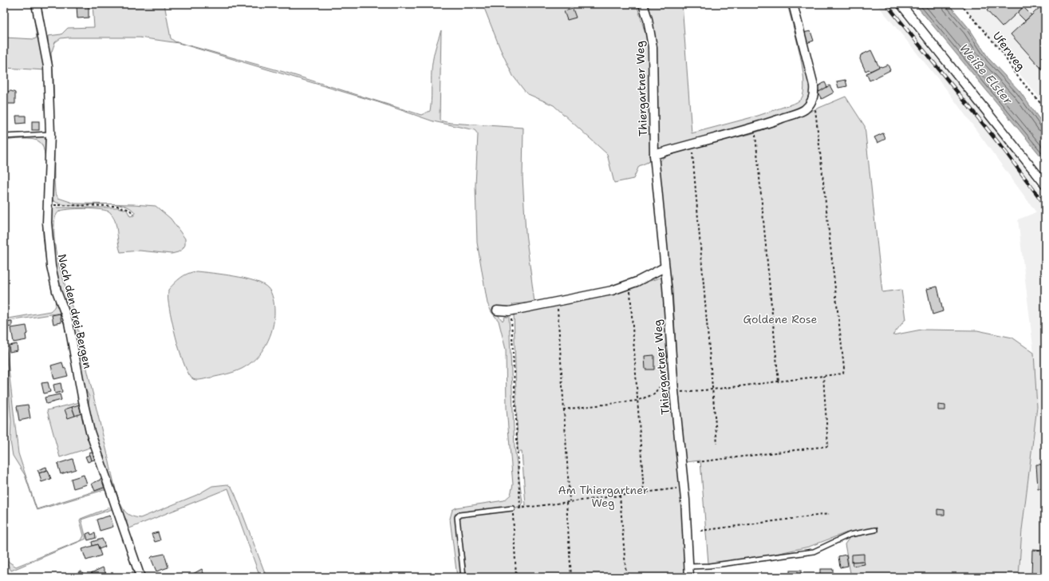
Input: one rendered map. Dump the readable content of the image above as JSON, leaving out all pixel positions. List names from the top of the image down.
{
  "streets": {
    "street": ["Thiergartner Weg", "Nach den drei Bergen"],
    "path": ["Uferweg"]
  },
  "water": ["Weiße Elster"],
  "parks": ["Goldene Rose", "Am Thiergartner Weg"]
}
